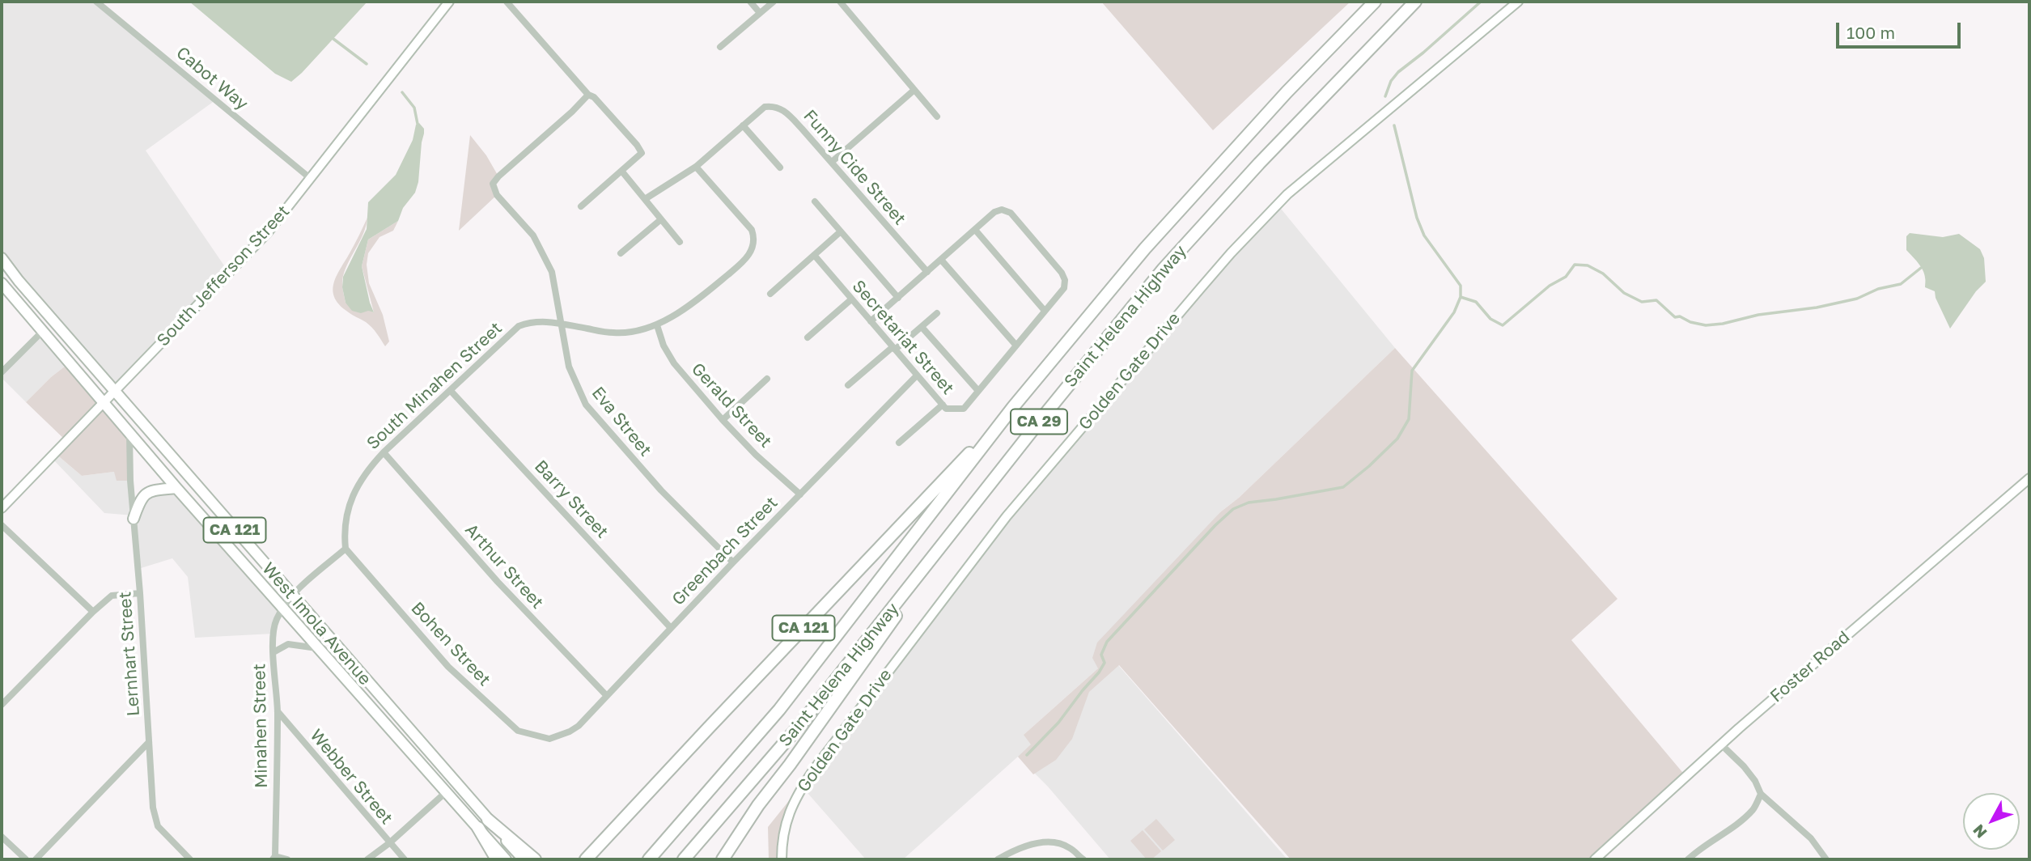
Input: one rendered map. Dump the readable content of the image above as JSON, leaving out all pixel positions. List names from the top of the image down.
{
  "streets": {
    "highway": ["Saint Helena Highway", "CA 29", "CA 121"],
    "main road": ["West Imola Avenue"],
    "street": [
      "Cabot Way",
      "Funny Cide Street",
      "South Jefferson Street",
      "Secretariat Street",
      "Golden Gate Drive",
      "South Minahen Street",
      "Gerald Street",
      "Eva Street",
      "Barry Street",
      "Greenbach Street",
      "Arthur Street",
      "Bohen Street",
      "Lernhart Street",
      "Foster Road",
      "Minahen Street",
      "Webber Street"
    ]
  },
  "crossings": [
    ["Cabot Way", "South Jefferson Street"],
    ["Funny Cide Street", "South Minahen Street"],
    ["South Jefferson Street", "West Imola Avenue"],
    ["Saint Helena Highway", "CA 121"],
    ["Secretariat Street", "Greenbach Street"],
    ["South Minahen Street", "Gerald Street"],
    ["South Minahen Street", "Eva Street"],
    ["South Minahen Street", "Barry Street"],
    ["South Minahen Street", "Arthur Street"],
    ["South Minahen Street", "Bohen Street"],
    ["Gerald Street", "Greenbach Street"],
    ["Eva Street", "Greenbach Street"],
    ["Barry Street", "Greenbach Street"],
    ["CA 121", "West Imola Avenue"],
    ["Greenbach Street", "Arthur Street"],
    ["Greenbach Street", "Bohen Street"],
    ["West Imola Avenue", "Lernhart Street"],
    ["West Imola Avenue", "Minahen Street"],
    ["Minahen Street", "Webber Street"]
  ],
  "scale_bar": "100 m",
  "north": "bottom left"
}
